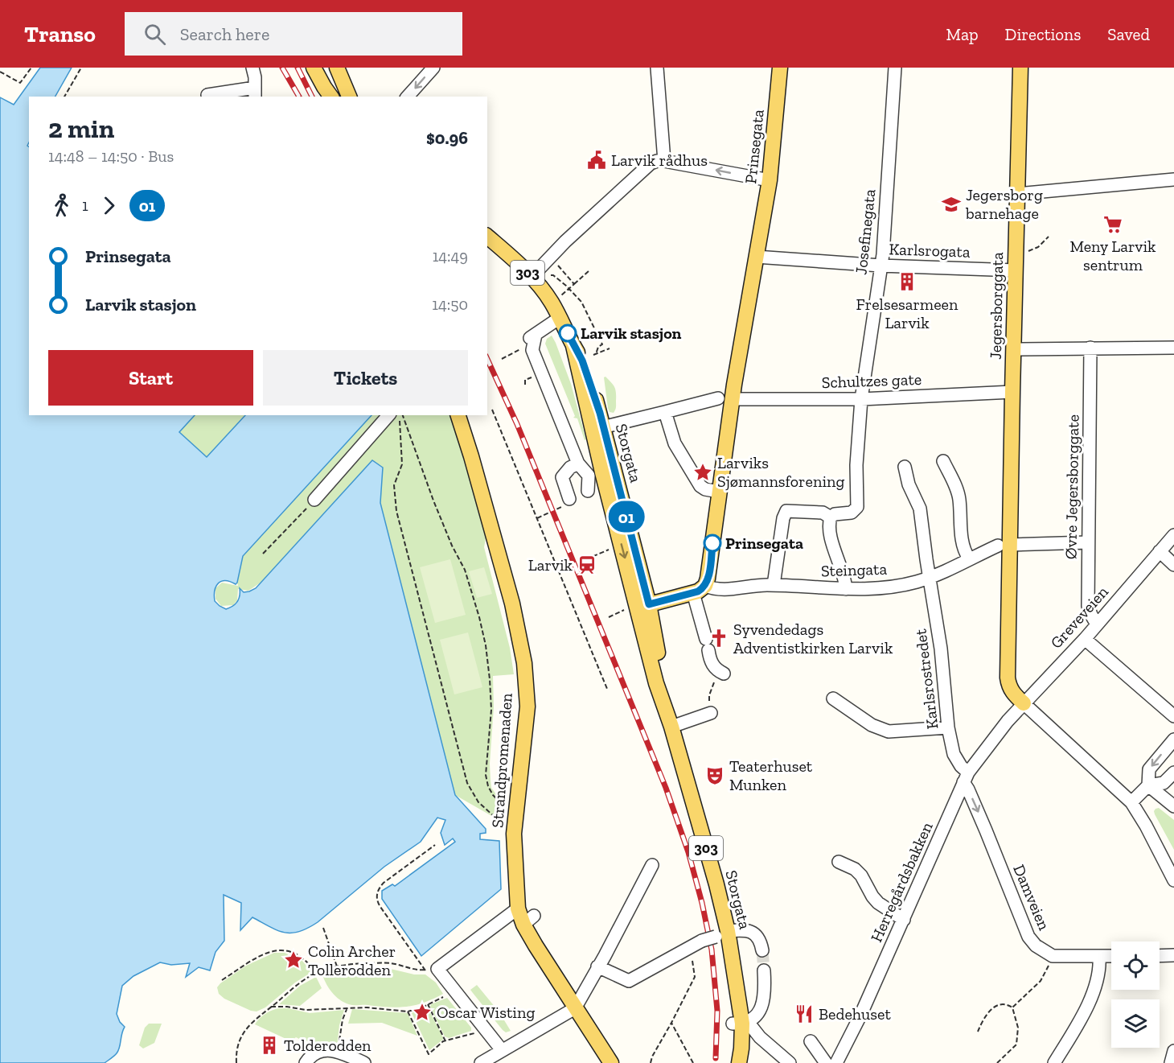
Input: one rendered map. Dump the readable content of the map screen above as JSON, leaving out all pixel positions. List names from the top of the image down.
{
  "streets": {
    "main road": [
      "Prinsegata",
      "303",
      "Jegersborggata",
      "Storgata",
      "Strandpromenaden"
    ],
    "street": [
      "Josefinegata",
      "Karlsrogata",
      "Schultzes gate",
      "Øvre Jegersborggate",
      "Steingata",
      "Greveveien",
      "Karlsrostredet",
      "Herregårdsbakken",
      "Damveien"
    ]
  },
  "crossings": [
    ["Prinsegata", "Karlsrogata"],
    ["Prinsegata", "Schultzes gate"],
    ["Prinsegata", "Steingata"],
    ["Josefinegata", "Karlsrogata"],
    ["Josefinegata", "Schultzes gate"],
    ["Karlsrogata", "Jegersborggata"],
    ["Jegersborggata", "Schultzes gate"],
    ["Jegersborggata", "Steingata"],
    ["Jegersborggata", "Greveveien"],
    ["Schultzes gate", "Storgata"],
    ["Øvre Jegersborggate", "Greveveien"],
    ["Steingata", "Karlsrostredet"],
    ["Greveveien", "Herregårdsbakken"],
    ["Karlsrostredet", "Herregårdsbakken"],
    ["Karlsrostredet", "Damveien"],
    ["Herregårdsbakken", "Damveien"]
  ],
  "one_way": ["Damveien"],
  "places": {
    "public building": ["Larvik rådhus"],
    "school or university": ["Jegersborg barnehage"],
    "supermarket": ["Meny Larvik sentrum"],
    "building": ["Frelsesarmeen Larvik", "Tolderodden"],
    "other": ["Larvik stasjon", "Prinsegata"],
    "place": ["Larviks Sjømannsforening", "Colin Archer Tollerodden", "Oscar Wisting"],
    "station": ["Larvik"],
    "church": ["Syvendedags Adventistkirken Larvik"],
    "theatre": ["Teaterhuset Munken"],
    "restaurant": ["Bedehuset"]
  },
  "lines": ["bus line 01"],
  "page": {
    "header": "Transo",
    "search": "Search here",
    "nav": ["Map", "Directions", "Saved"],
    "on_map": "01",
    "heading": ["2 min", "14:48 – 14:50 · Bus", "$0.96"],
    "legs": ["1", "01"],
    "list": [
      {
        "name": "Prinsegata",
        "value": "14:49"
      },
      {
        "name": "Larvik stasjon",
        "value": "14:50"
      }
    ],
    "buttons": ["Start", "Tickets"]
  }
}
